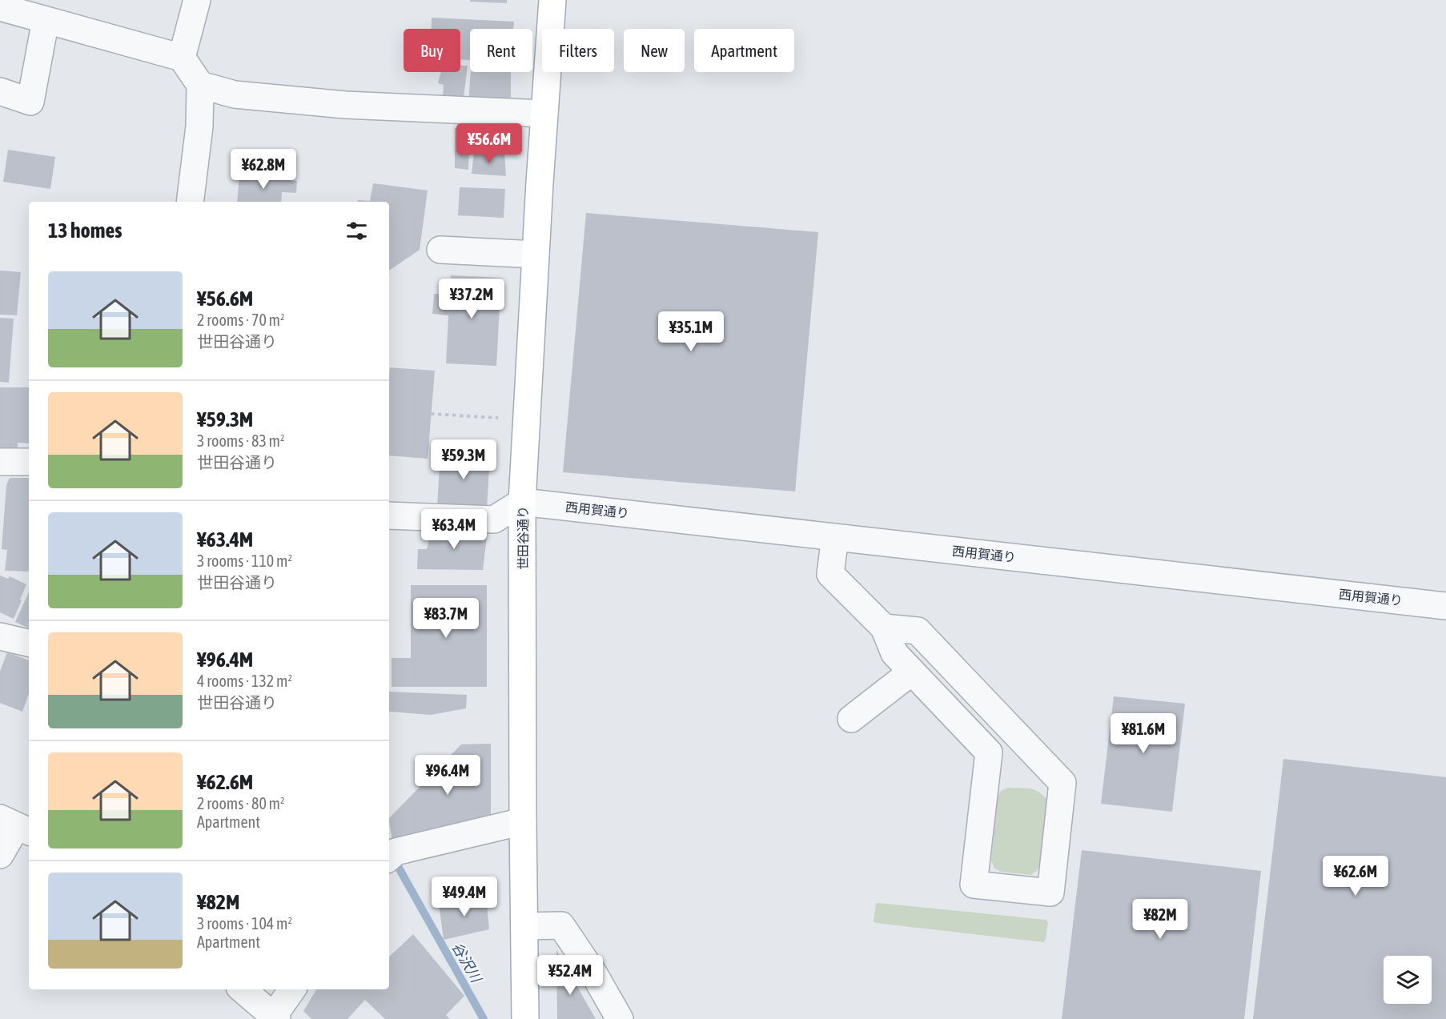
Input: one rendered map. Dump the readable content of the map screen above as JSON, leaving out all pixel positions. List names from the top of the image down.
{
  "streets": {
    "main road": ["世田谷通り"],
    "street": ["西用賀通り"]
  },
  "crossings": [
    ["西用賀通り", "世田谷通り"]
  ],
  "water": ["谷沢川"],
  "page": {
    "chip": [
      "Buy",
      "Rent",
      "Filters",
      "New",
      "Apartment"
    ],
    "price": [
      "¥56.6M",
      "¥62.8M",
      "¥37.2M",
      "¥35.1M",
      "¥59.3M",
      "¥63.4M",
      "¥83.7M",
      "¥81.6M",
      "¥96.4M",
      "¥62.6M",
      "¥49.4M",
      "¥82M",
      "¥52.4M"
    ],
    "heading": "13 homes",
    "list": [
      {
        "name": "¥56.6M",
        "note": "2 rooms · 70 m² · 世田谷通り"
      },
      {
        "name": "¥59.3M",
        "note": "3 rooms · 83 m² · 世田谷通り"
      },
      {
        "name": "¥63.4M",
        "note": "3 rooms · 110 m² · 世田谷通り"
      },
      {
        "name": "¥96.4M",
        "note": "4 rooms · 132 m² · 世田谷通り"
      },
      {
        "name": "¥62.6M",
        "note": "2 rooms · 80 m² · Apartment"
      },
      {
        "name": "¥82M",
        "note": "3 rooms · 104 m² · Apartment"
      }
    ]
  }
}
